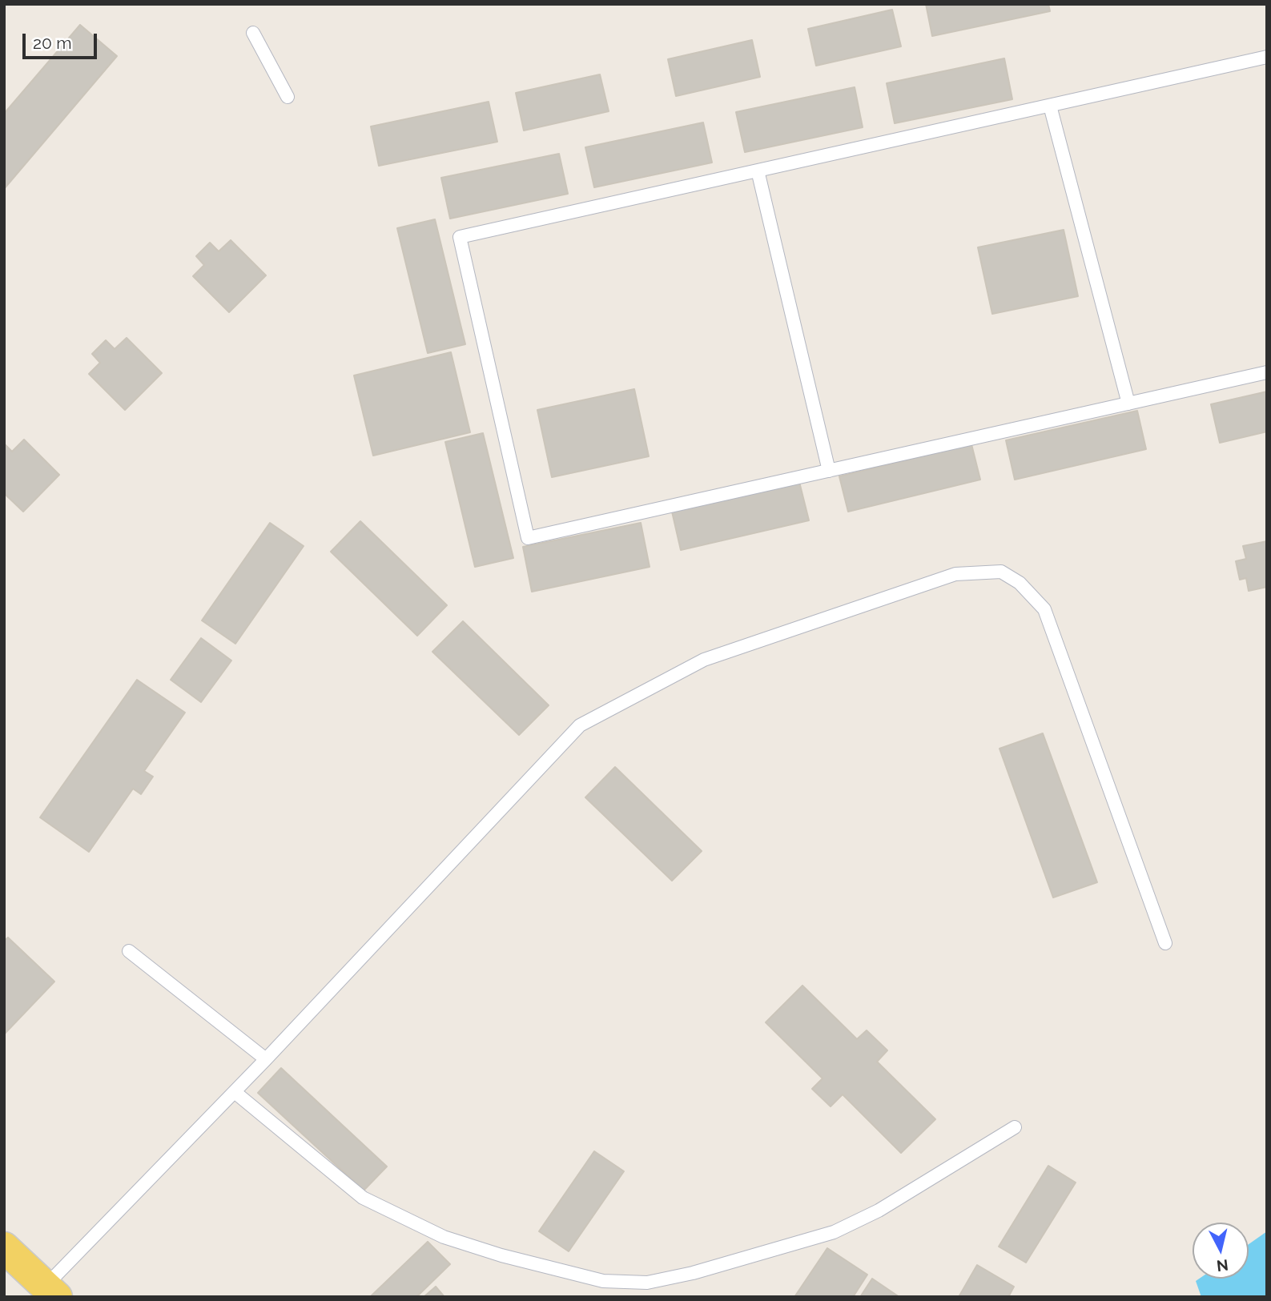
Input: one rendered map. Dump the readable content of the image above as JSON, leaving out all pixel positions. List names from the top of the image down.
{
  "scale_bar": "20 m",
  "north": "bottom"
}
